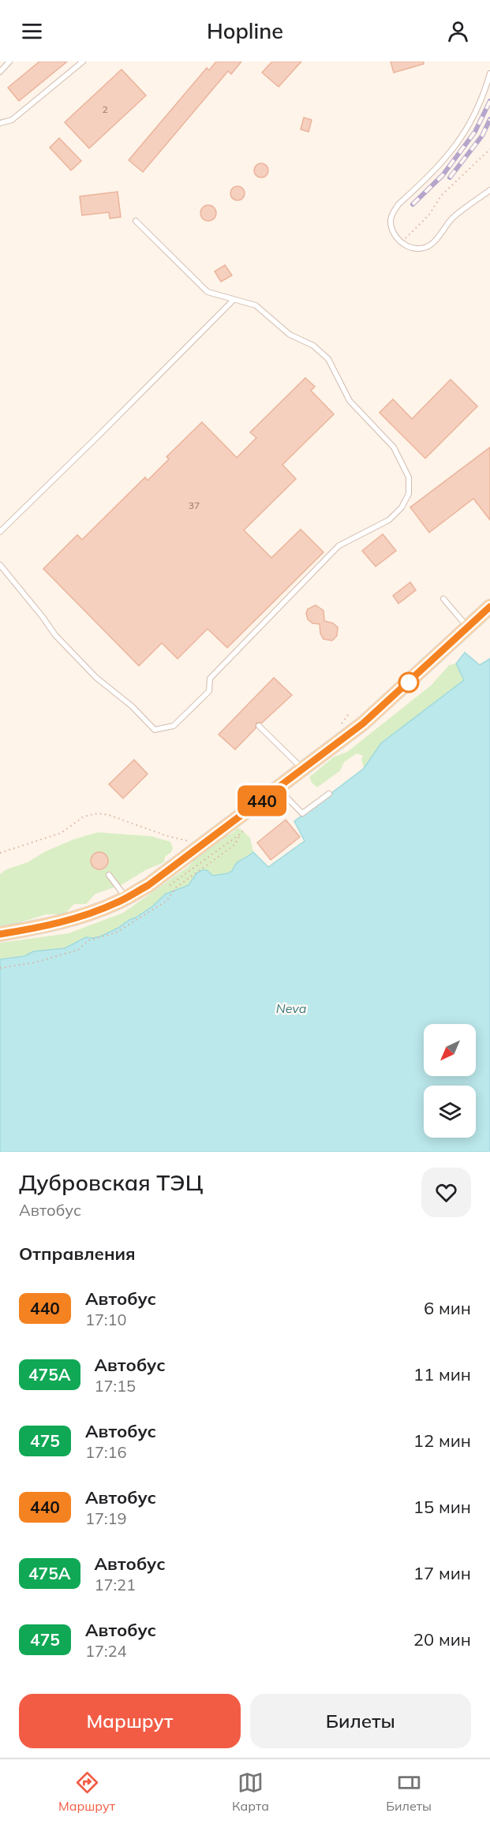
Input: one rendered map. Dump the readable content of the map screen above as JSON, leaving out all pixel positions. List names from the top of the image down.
{
  "water": ["Neva"],
  "lines": ["bus line 440"],
  "house_numbers": ["2", "37"],
  "north": "bottom left",
  "page": {
    "header": "Hopline",
    "on_map": "440",
    "heading": [
      ["Дубровская ТЭЦ", "Автобус"],
      "Отправления"
    ],
    "list": [
      {
        "mark": "440",
        "name": "Автобус",
        "note": "17:10",
        "value": "6 мин"
      },
      {
        "mark": "475А",
        "name": "Автобус",
        "note": "17:15",
        "value": "11 мин"
      },
      {
        "mark": "475",
        "name": "Автобус",
        "note": "17:16",
        "value": "12 мин"
      },
      {
        "mark": "440",
        "name": "Автобус",
        "note": "17:19",
        "value": "15 мин"
      },
      {
        "mark": "475А",
        "name": "Автобус",
        "note": "17:21",
        "value": "17 мин"
      },
      {
        "mark": "475",
        "name": "Автобус",
        "note": "17:24",
        "value": "20 мин"
      }
    ],
    "buttons": ["Маршрут", "Билеты"],
    "tabs": ["Маршрут", "Карта", "Билеты"]
  }
}
